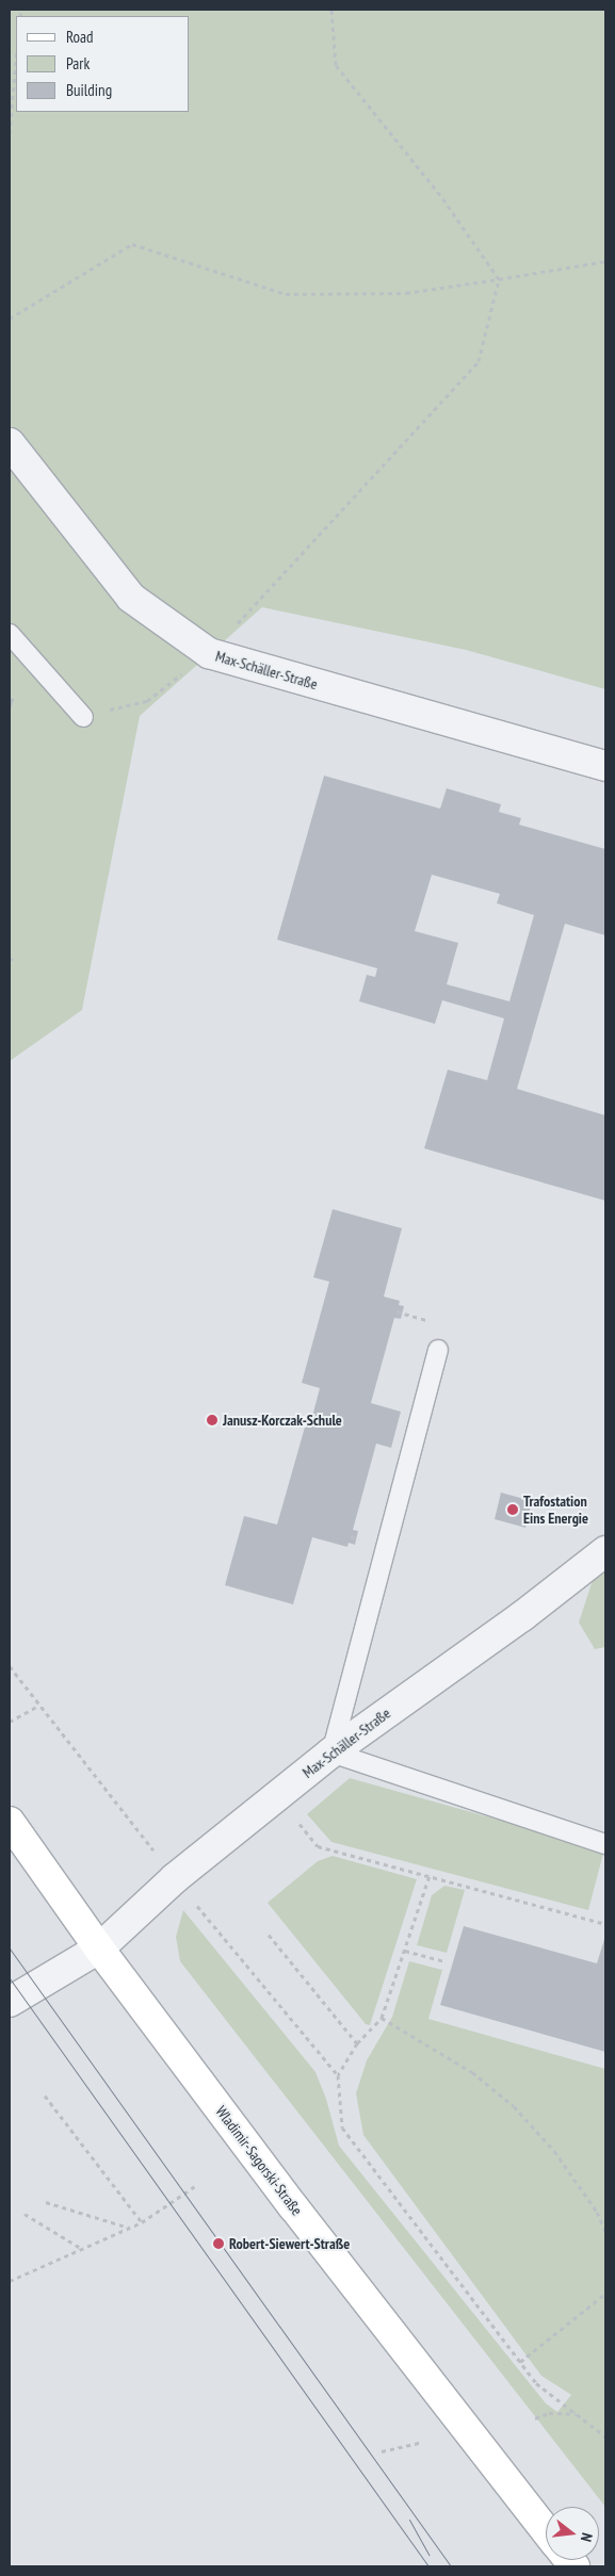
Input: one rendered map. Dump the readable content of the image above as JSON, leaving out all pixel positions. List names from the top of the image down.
{
  "streets": {
    "main road": ["Wladimir-Sagorski-Straße"],
    "street": ["Max-Schäller-Straße"]
  },
  "crossings": [
    ["Max-Schäller-Straße", "Wladimir-Sagorski-Straße"]
  ],
  "places": ["Janusz-Korczak-Schule", "Trafostation Eins Energie", "Robert-Siewert-Straße"],
  "legend": ["Road", "Park", "Building"],
  "north": "right"
}
